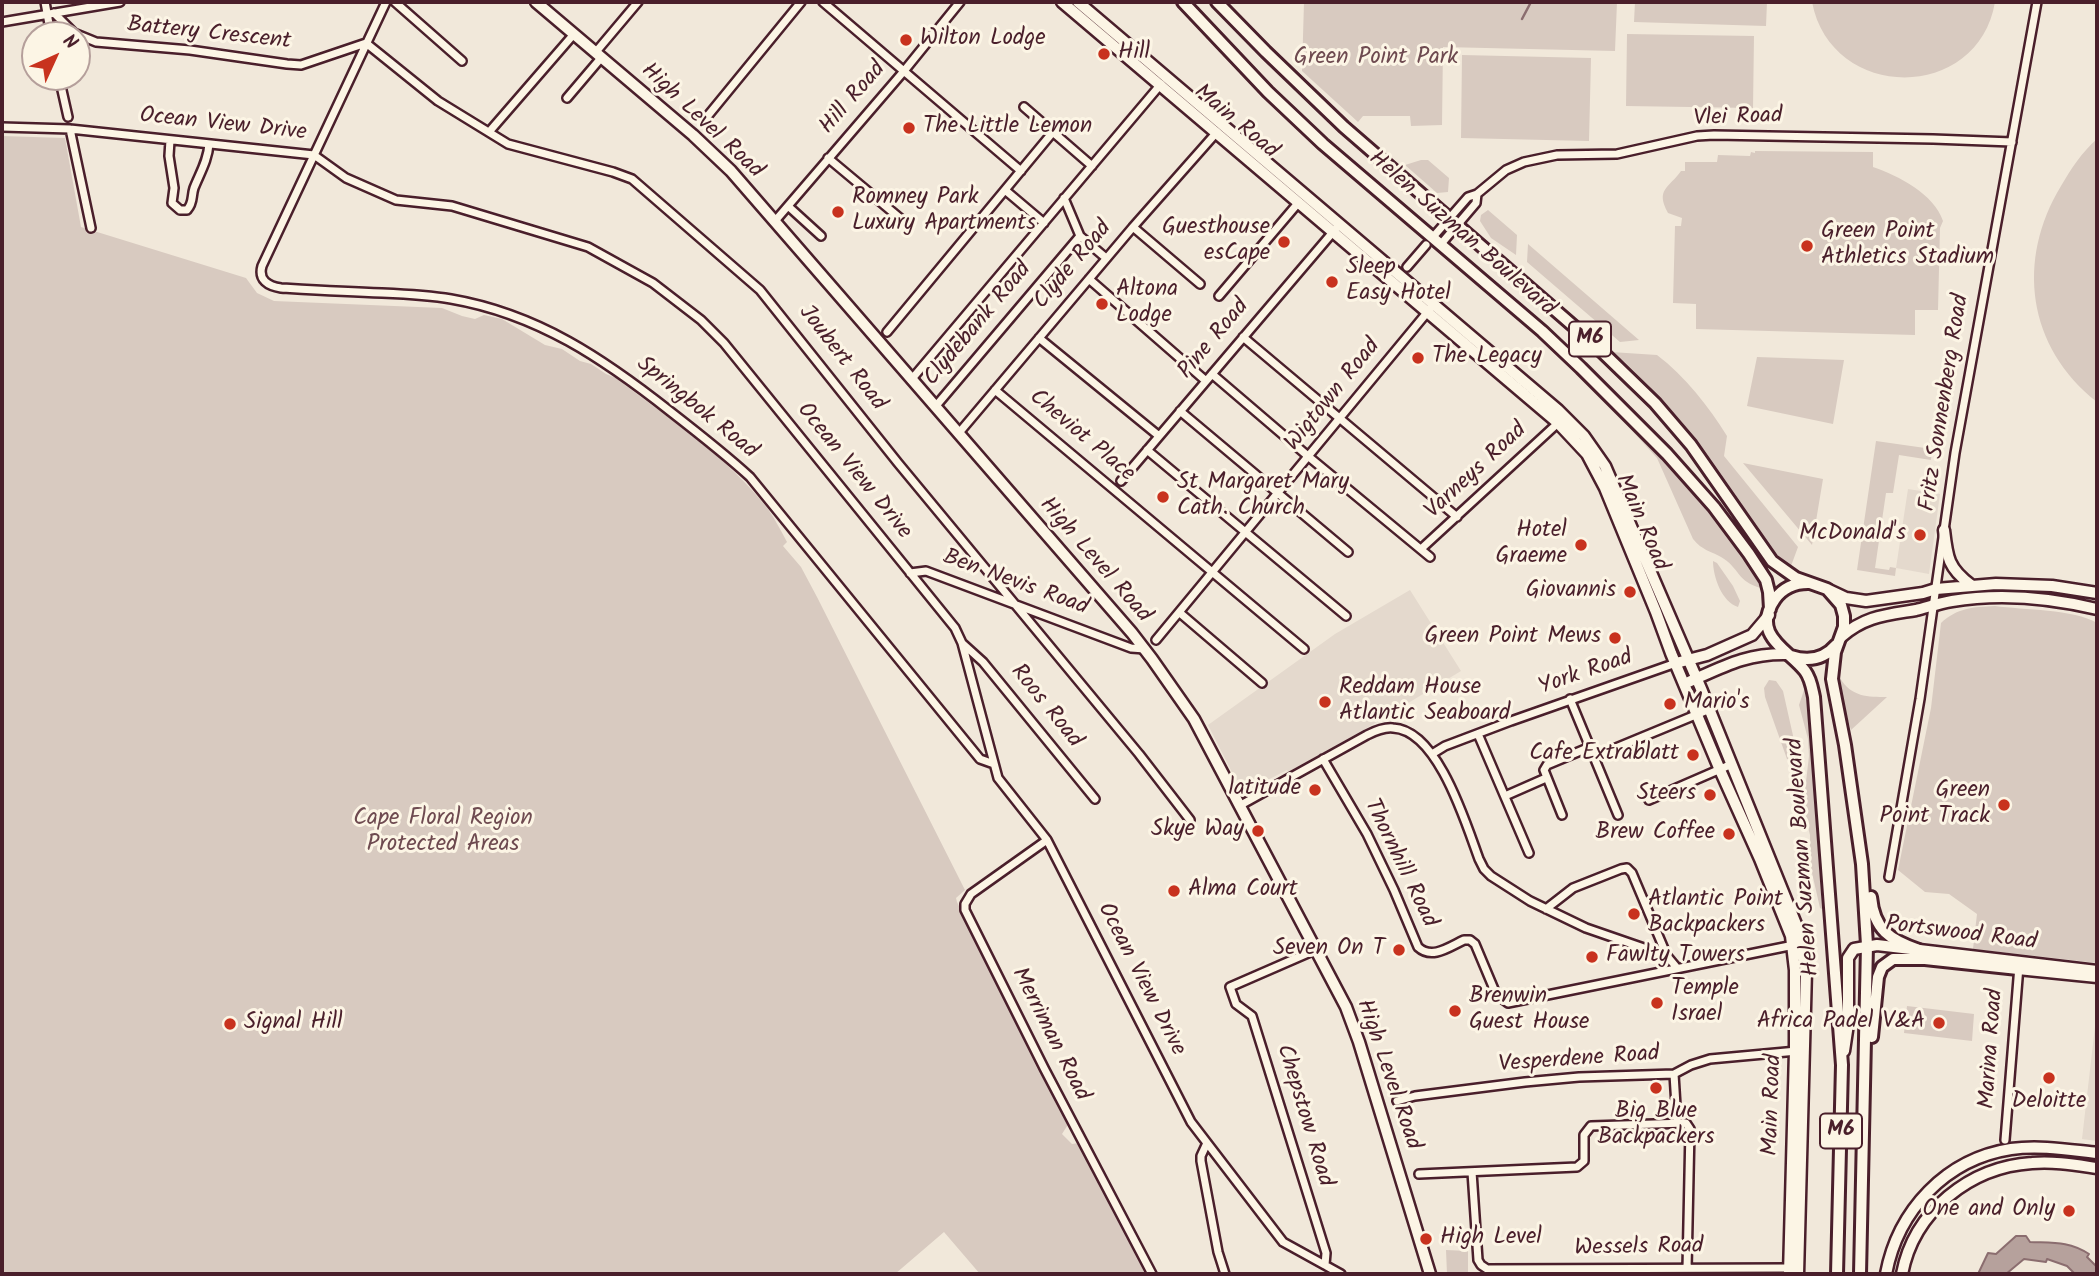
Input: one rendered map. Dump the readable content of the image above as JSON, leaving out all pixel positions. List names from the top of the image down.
{
  "streets": {
    "main road": ["Helen Suzman Boulevard", "M6"],
    "street": [
      "Battery Crescent",
      "Hill Road",
      "Vlei Road",
      "High Level Road",
      "Main Road",
      "Ocean View Drive",
      "Clyde Road",
      "Clydebank Road",
      "Pine Road",
      "Joubert Road",
      "Wigtown Road",
      "Fritz Sonnenberg Road",
      "Springbok Road",
      "Cheviot Place",
      "Varneys Road",
      "Ben Nevis Road",
      "York Road",
      "Roos Road",
      "Thornhill Road",
      "Portswood Road",
      "Merriman Road",
      "Marina Road",
      "Vesperdene Road",
      "Chepstow Road",
      "Wessels Road"
    ]
  },
  "crossings": [
    ["Battery Crescent", "Joubert Road"],
    ["Hill Road", "High Level Road"],
    ["Vlei Road", "Helen Suzman Boulevard"],
    ["Vlei Road", "Fritz Sonnenberg Road"],
    ["High Level Road", "Clyde Road"],
    ["High Level Road", "Clydebank Road"],
    ["High Level Road", "Ben Nevis Road"],
    ["High Level Road", "Chepstow Road"],
    ["Main Road", "Clyde Road"],
    ["Main Road", "Pine Road"],
    ["Main Road", "Wigtown Road"],
    ["Main Road", "Varneys Road"],
    ["Main Road", "York Road"],
    ["Main Road", "Vesperdene Road"],
    ["Main Road", "Wessels Road"],
    ["Ocean View Drive", "Springbok Road"],
    ["Ocean View Drive", "Ben Nevis Road"],
    ["Ocean View Drive", "Roos Road"],
    ["Ocean View Drive", "Merriman Road"],
    ["Ocean View Drive", "Chepstow Road"],
    ["Helen Suzman Boulevard", "Portswood Road"],
    ["Clyde Road", "Cheviot Place"],
    ["Joubert Road", "Ben Nevis Road"],
    ["Wigtown Road", "Cheviot Place"],
    ["Portswood Road", "Marina Road"]
  ],
  "parks": ["Green Point Park", "Cape Floral Region Protected Areas"],
  "places": [
    "Wilton Lodge",
    "Hill",
    "The Little Lemon",
    "Romney Park Luxury Apartments",
    "Guesthouse esCape",
    "Green Point Athletics Stadium",
    "Sleep Easy Hotel",
    "Altona Lodge",
    "The Legacy",
    "St Margaret Mary Cath. Church",
    "McDonald's",
    "Hotel Graeme",
    "Giovannis",
    "Green Point Mews",
    "Reddam House Atlantic Seaboard",
    "Mario's",
    "Cafe Extrablatt",
    "latitude",
    "Steers",
    "Green Point Track",
    "Skye Way",
    "Brew Coffee",
    "Alma Court",
    "Atlantic Point Backpackers",
    "Seven On T",
    "Fawlty Towers",
    "Temple Israel",
    "Brenwin Guest House",
    "Africa Padel V&A",
    "Signal Hill",
    "Deloitte",
    "Big Blue Backpackers",
    "One and Only",
    "High Level"
  ],
  "north": "top right"
}
